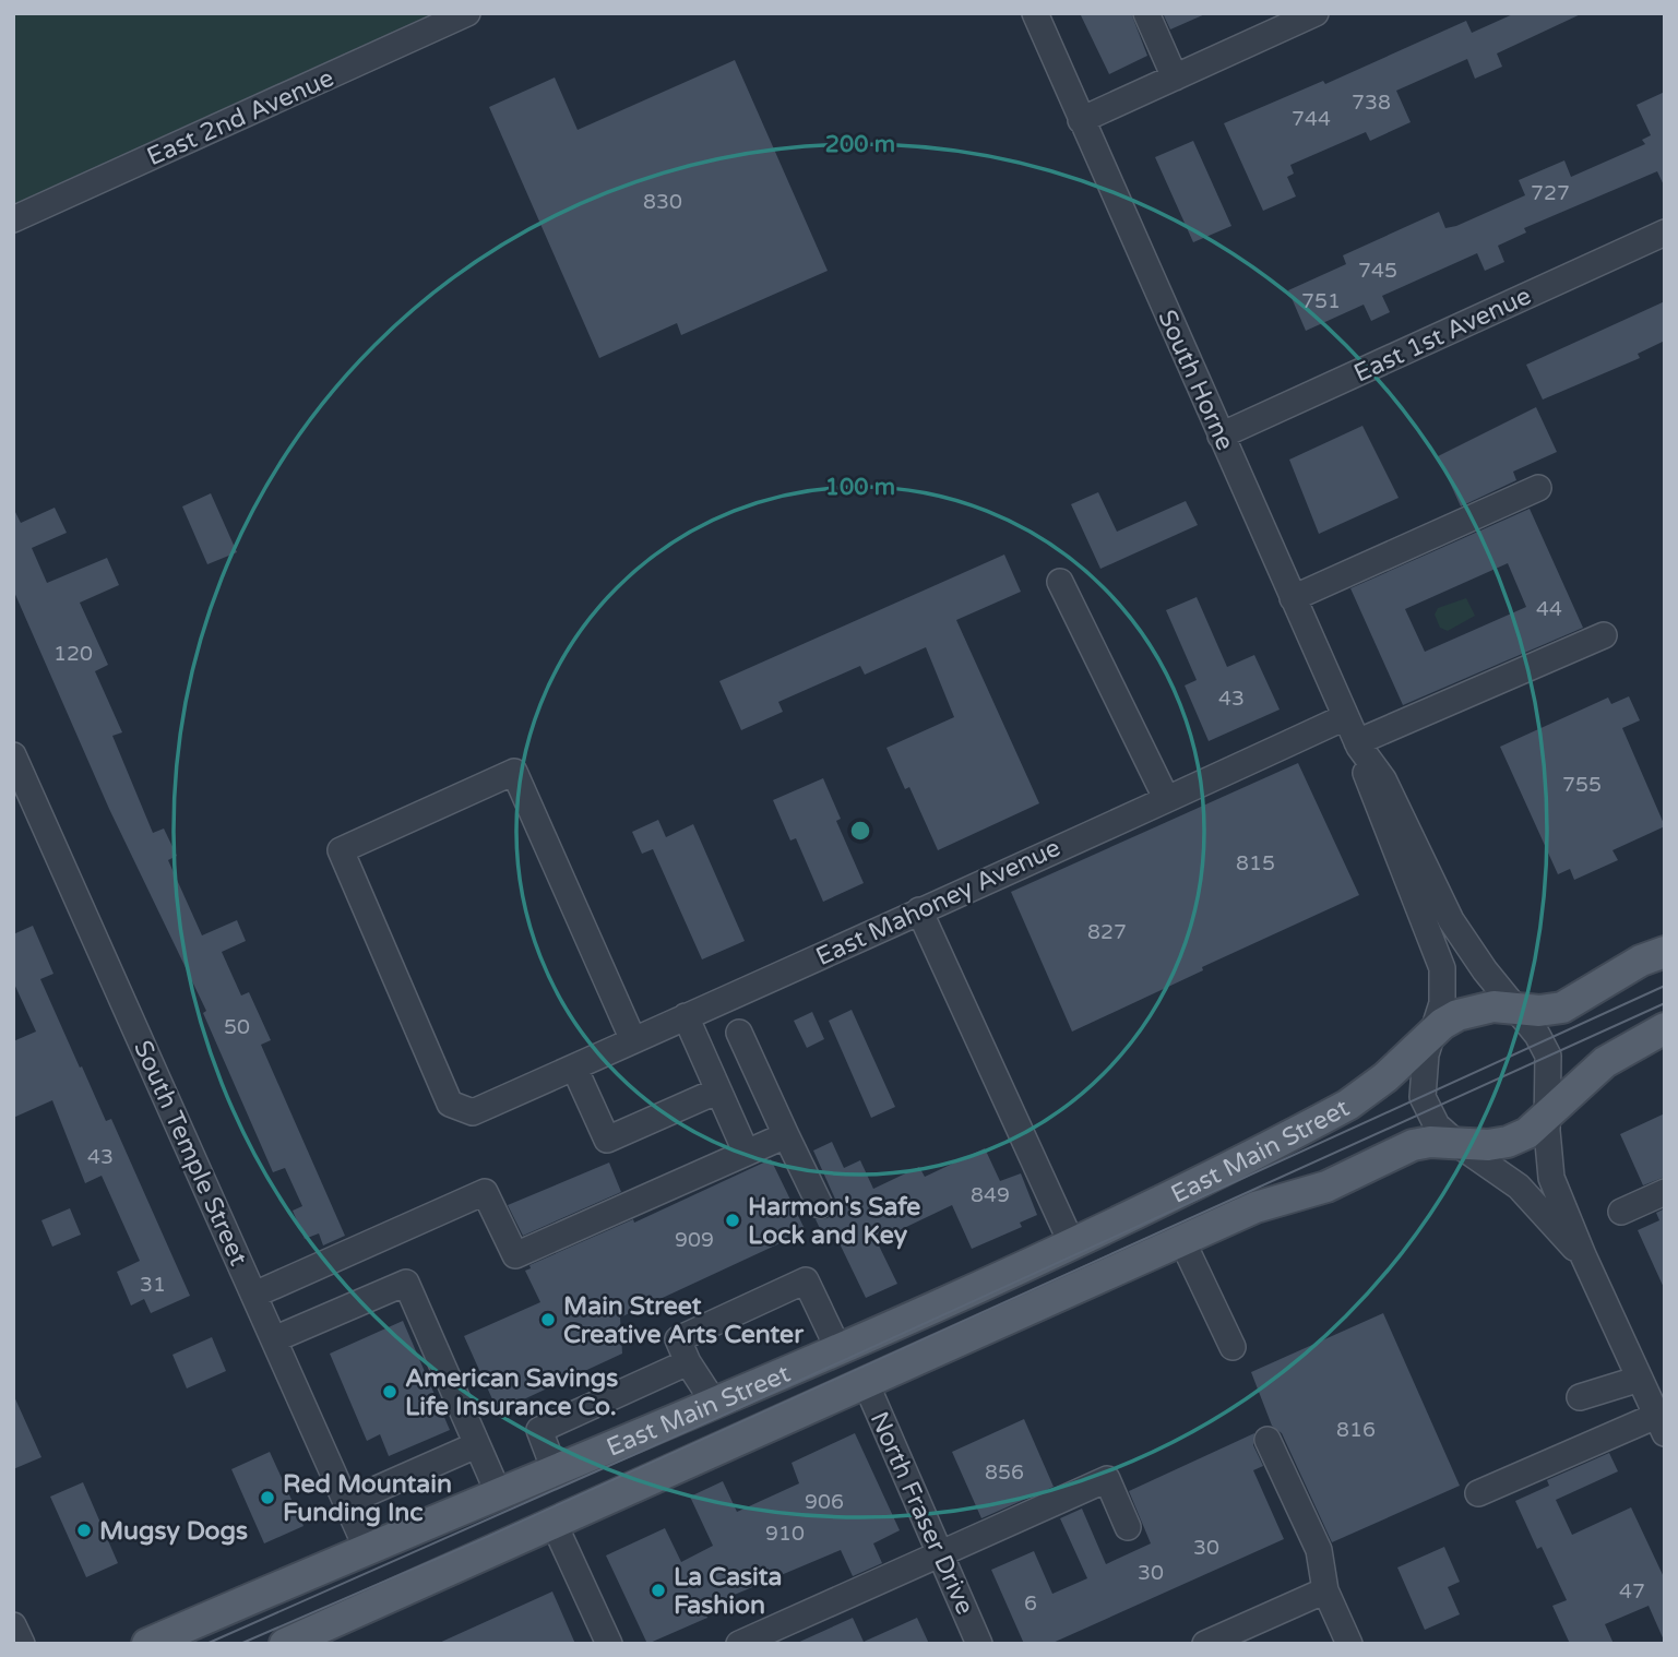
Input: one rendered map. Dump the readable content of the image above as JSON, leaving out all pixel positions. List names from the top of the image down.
{
  "streets": {
    "main road": ["East Main Street"],
    "street": [
      "East 2nd Avenue",
      "East 1st Avenue",
      "South Horne",
      "East Mahoney Avenue",
      "South Temple Street",
      "North Fraser Drive"
    ]
  },
  "crossings": [
    ["East 1st Avenue", "South Horne"],
    ["South Horne", "East Mahoney Avenue"],
    ["South Horne", "East Main Street"],
    ["East Main Street", "South Temple Street"],
    ["East Main Street", "North Fraser Drive"]
  ],
  "places": [
    "Harmon's Safe Lock and Key",
    "Main Street Creative Arts Center",
    "American Savings Life Insurance Co.",
    "Red Mountain Funding Inc",
    "Mugsy Dogs",
    "La Casita Fashion"
  ],
  "house_numbers": [
    "738",
    "744",
    "727",
    "830",
    "745",
    "751",
    "44",
    "120",
    "43",
    "755",
    "815",
    "827",
    "50",
    "43",
    "849",
    "909",
    "31",
    "816",
    "856",
    "906",
    "910",
    "30",
    "30",
    "47",
    "6"
  ],
  "rings": ["200 m", "100 m"]
}
